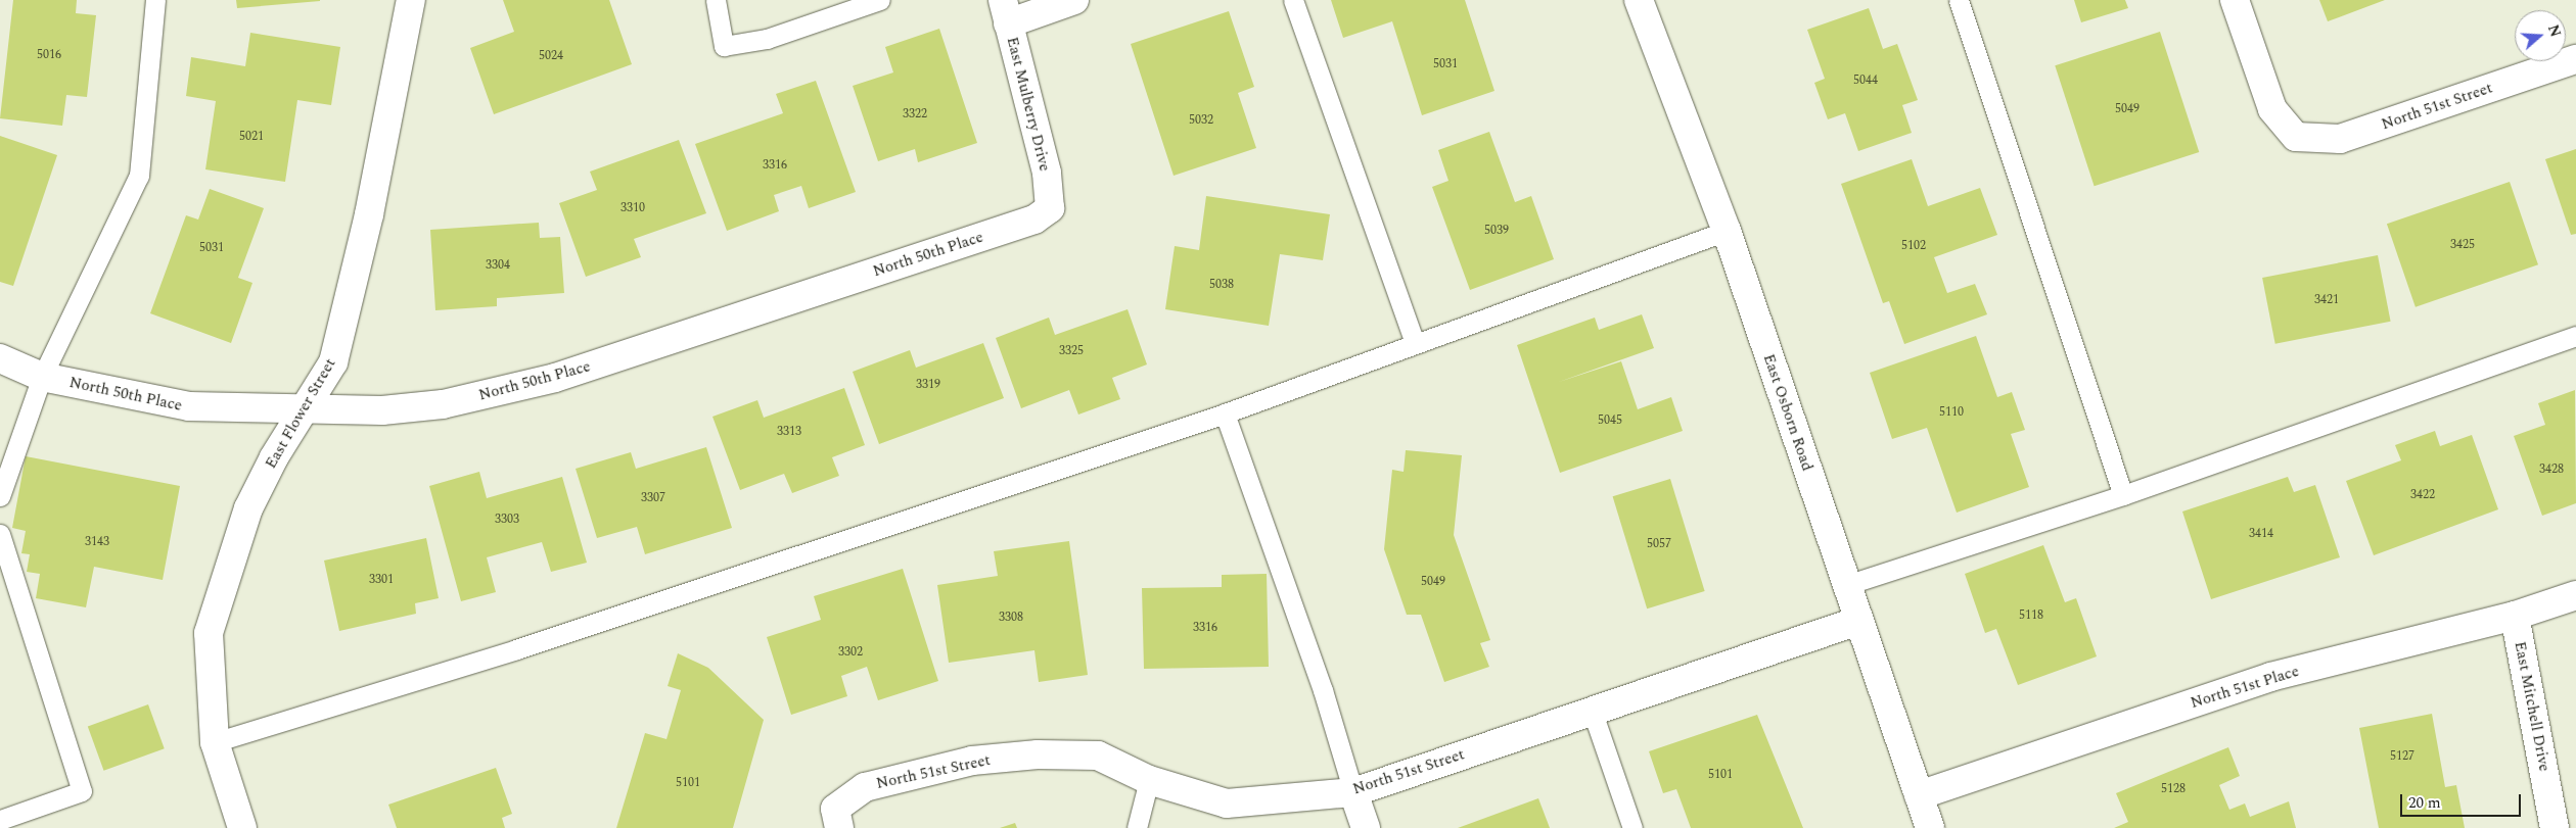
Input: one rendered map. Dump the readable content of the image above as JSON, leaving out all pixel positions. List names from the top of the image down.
{
  "streets": {
    "street": [
      "East Mulberry Drive",
      "North 51st Street",
      "North 50th Place",
      "East Osborn Road",
      "East Flower Street",
      "North 51st Place",
      "East Mitchell Drive"
    ]
  },
  "crossings": [
    ["East Mulberry Drive", "North 50th Place"],
    ["North 51st Street", "East Osborn Road"],
    ["North 50th Place", "East Flower Street"],
    ["East Osborn Road", "North 51st Place"],
    ["North 51st Place", "East Mitchell Drive"]
  ],
  "house_numbers": [
    "5016",
    "5024",
    "5031",
    "5044",
    "5049",
    "3322",
    "5032",
    "5021",
    "3316",
    "3310",
    "5039",
    "3425",
    "5102",
    "5031",
    "3304",
    "5038",
    "3421",
    "3325",
    "3319",
    "5110",
    "5045",
    "3313",
    "3428",
    "3422",
    "3307",
    "3303",
    "3414",
    "3143",
    "5057",
    "3301",
    "5049",
    "5118",
    "3308",
    "3316",
    "3302",
    "5127",
    "5101",
    "5101",
    "5128"
  ],
  "scale_bar": "20 m",
  "north": "right"
}
